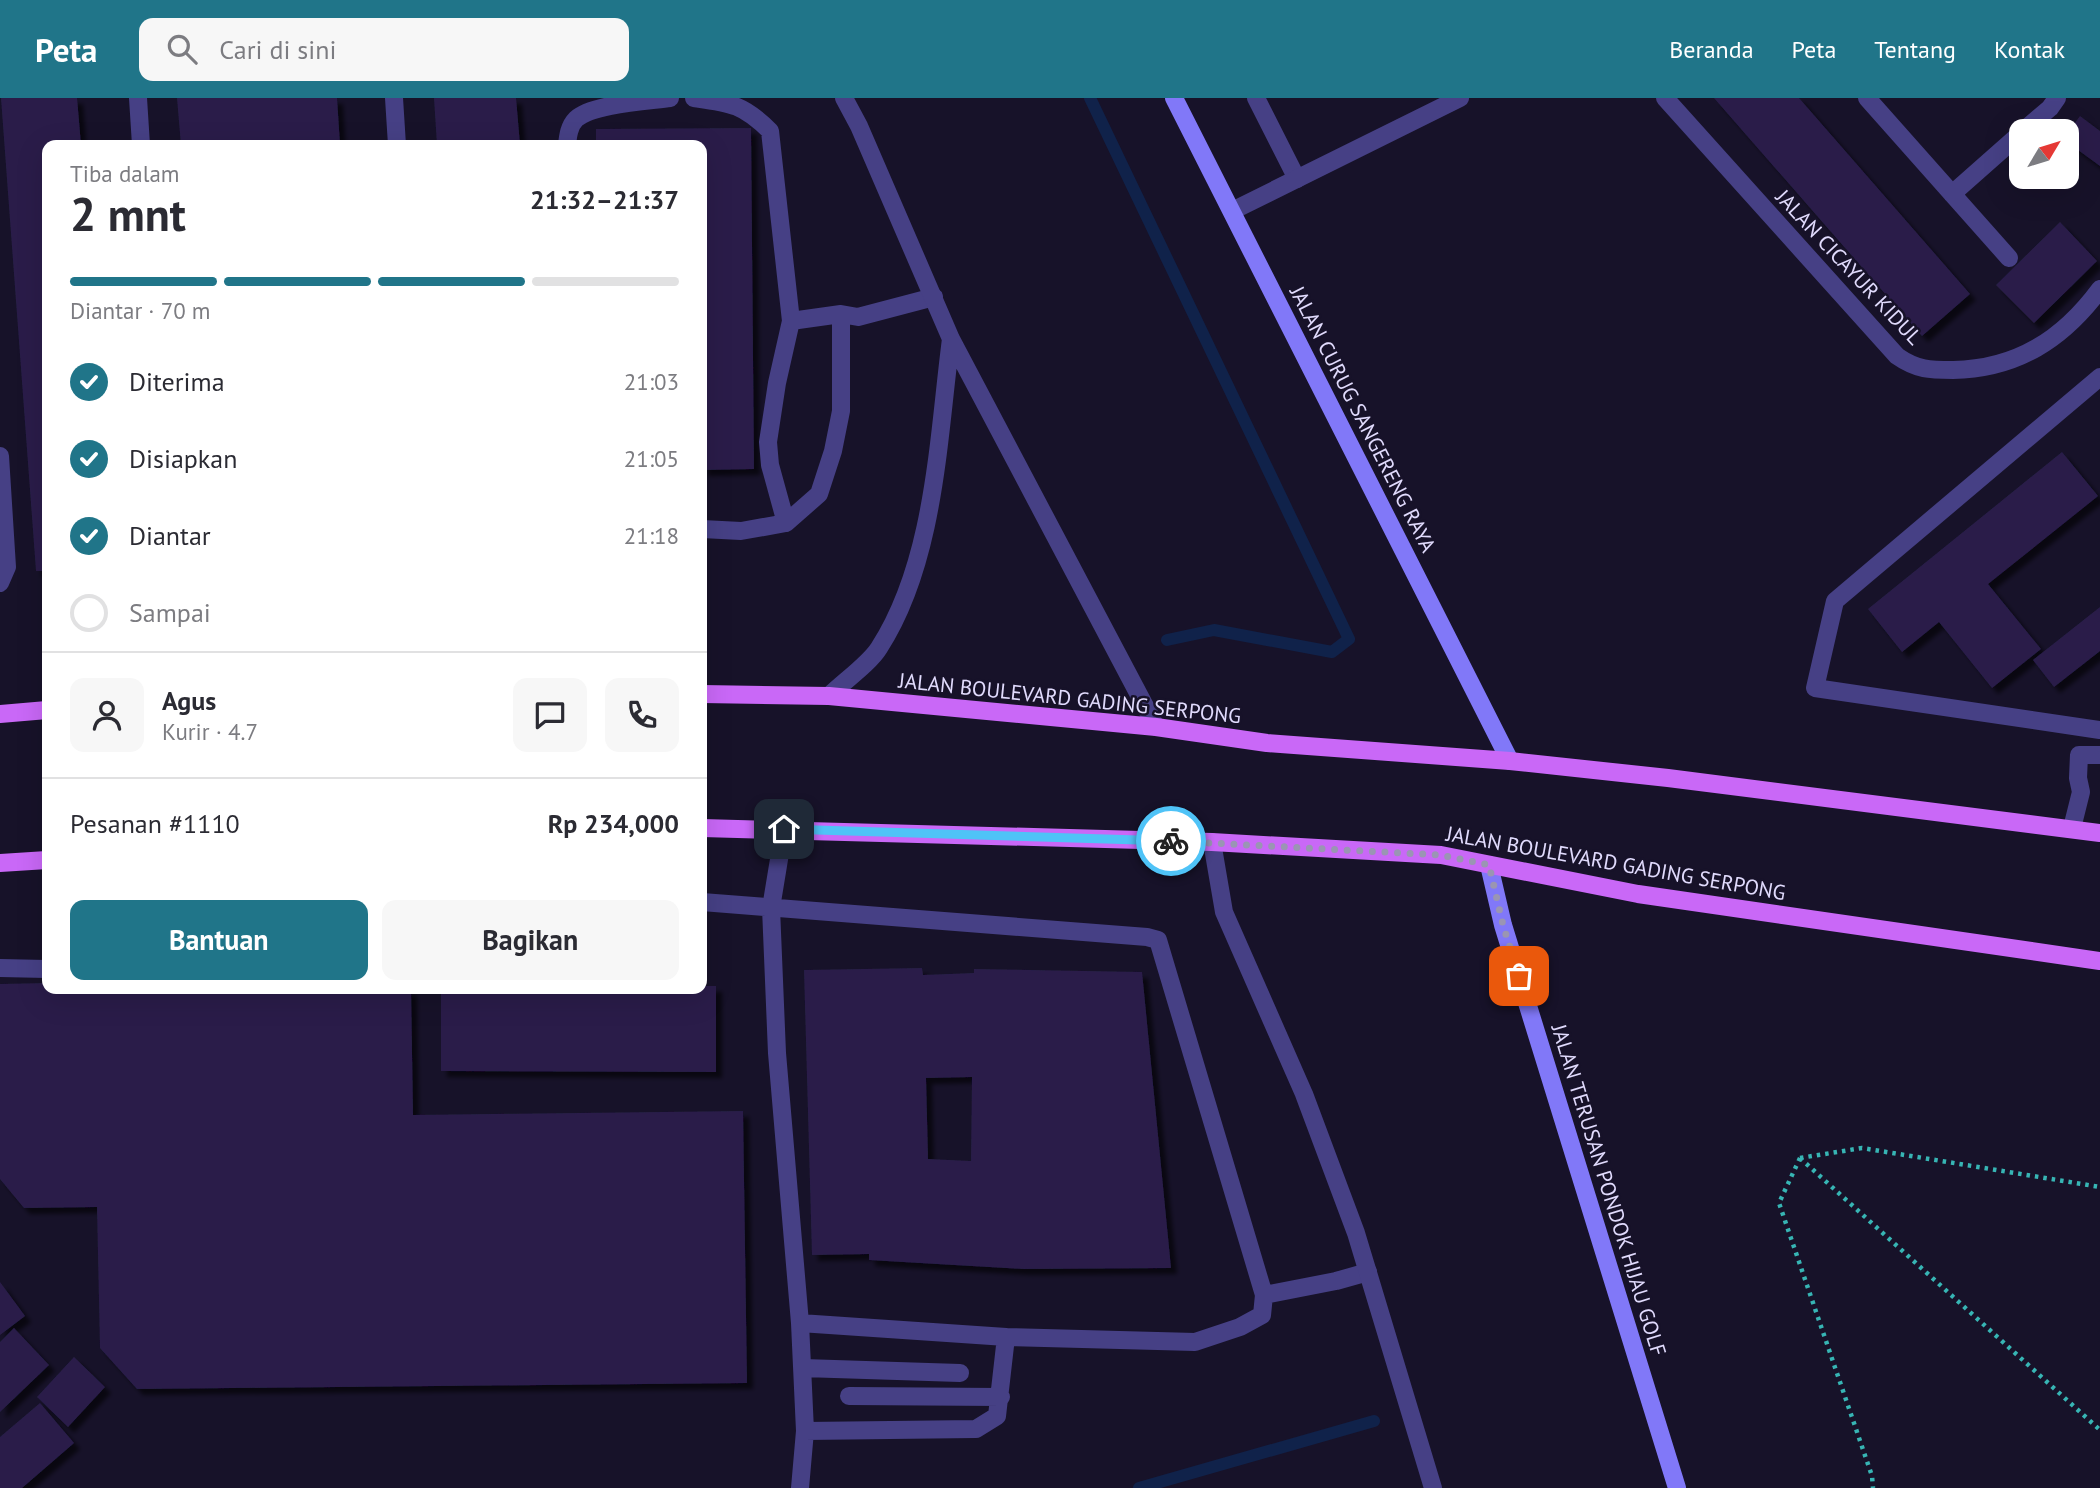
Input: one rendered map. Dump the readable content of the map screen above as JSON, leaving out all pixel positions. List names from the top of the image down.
{
  "streets": {
    "main road": ["JALAN CURUG SANGERENG RAYA", "JALAN BOULEVARD GADING SERPONG", "JALAN TERUSAN PONDOK HIJAU GOLF"],
    "street": ["JALAN CICAYUR KIDUL"]
  },
  "crossings": [
    ["JALAN CURUG SANGERENG RAYA", "JALAN BOULEVARD GADING SERPONG"],
    ["JALAN BOULEVARD GADING SERPONG", "JALAN TERUSAN PONDOK HIJAU GOLF"]
  ],
  "north": "top right",
  "page": {
    "header": "Peta",
    "search": "Cari di sini",
    "nav": [
      "Beranda",
      "Peta",
      "Tentang",
      "Kontak"
    ],
    "heading": ["2 mnt", "Tiba dalam", "21:32–21:37"],
    "panel": [
      "Agus",
      "Kurir · 4.7",
      "Pesanan #1110",
      "Rp 234,000"
    ],
    "bar": "Diantar · 70 m",
    "list": [
      ["Diterima", "21:03"],
      ["Disiapkan", "21:05"],
      ["Diantar", "21:18"],
      "Sampai"
    ],
    "buttons": ["Bantuan", "Bagikan"]
  }
}
